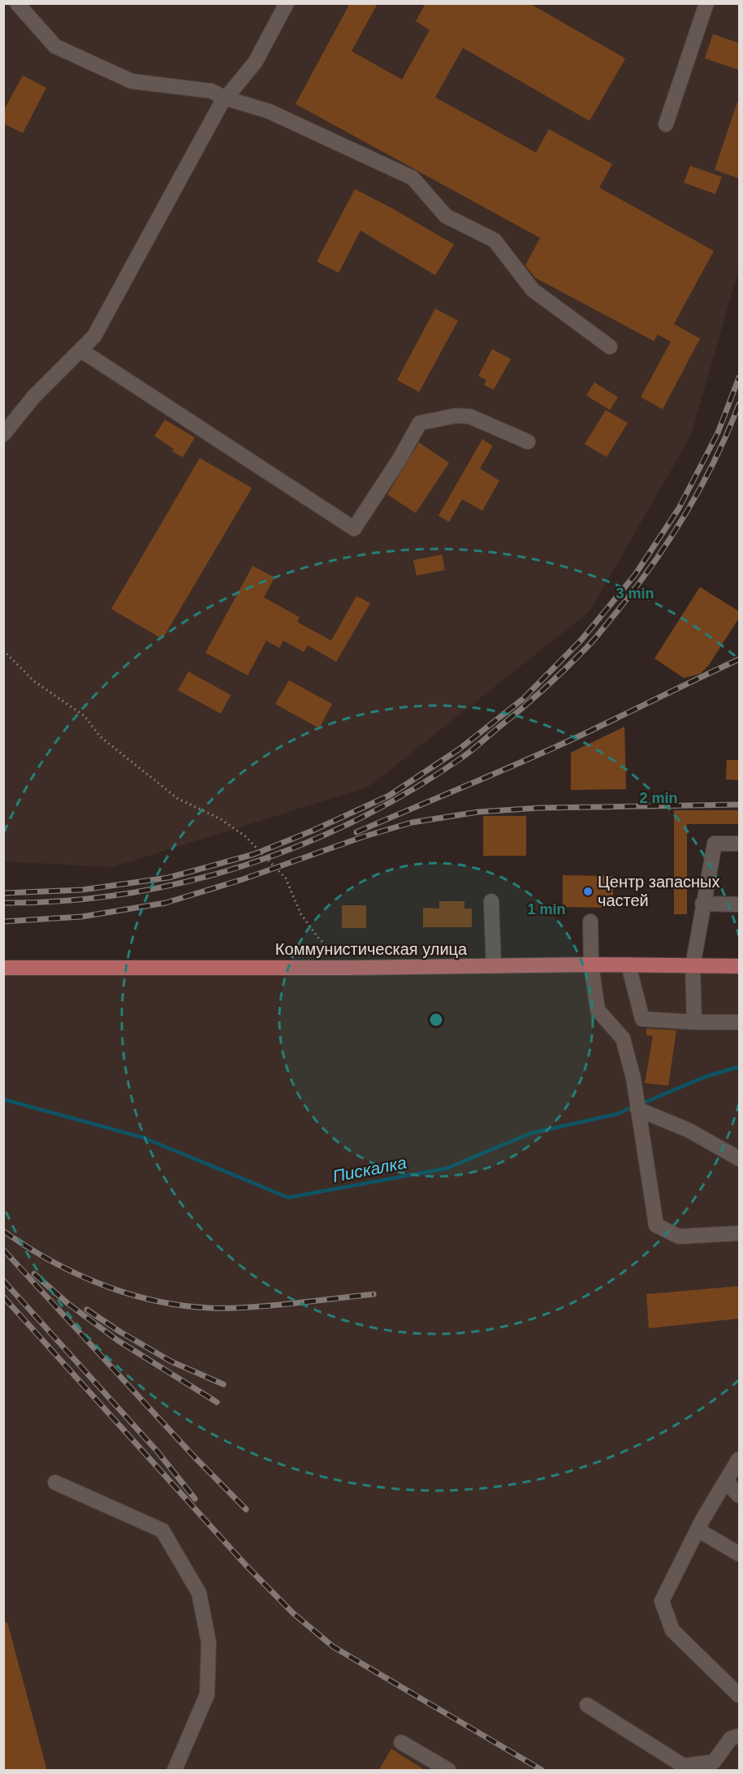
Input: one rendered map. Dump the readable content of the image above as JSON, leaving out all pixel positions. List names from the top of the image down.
{
  "streets": {
    "main road": ["Коммунистическая улица"]
  },
  "water": ["Пискалка"],
  "places": ["Центр запасных частей"],
  "rings": ["3 min", "2 min", "1 min"]
}
